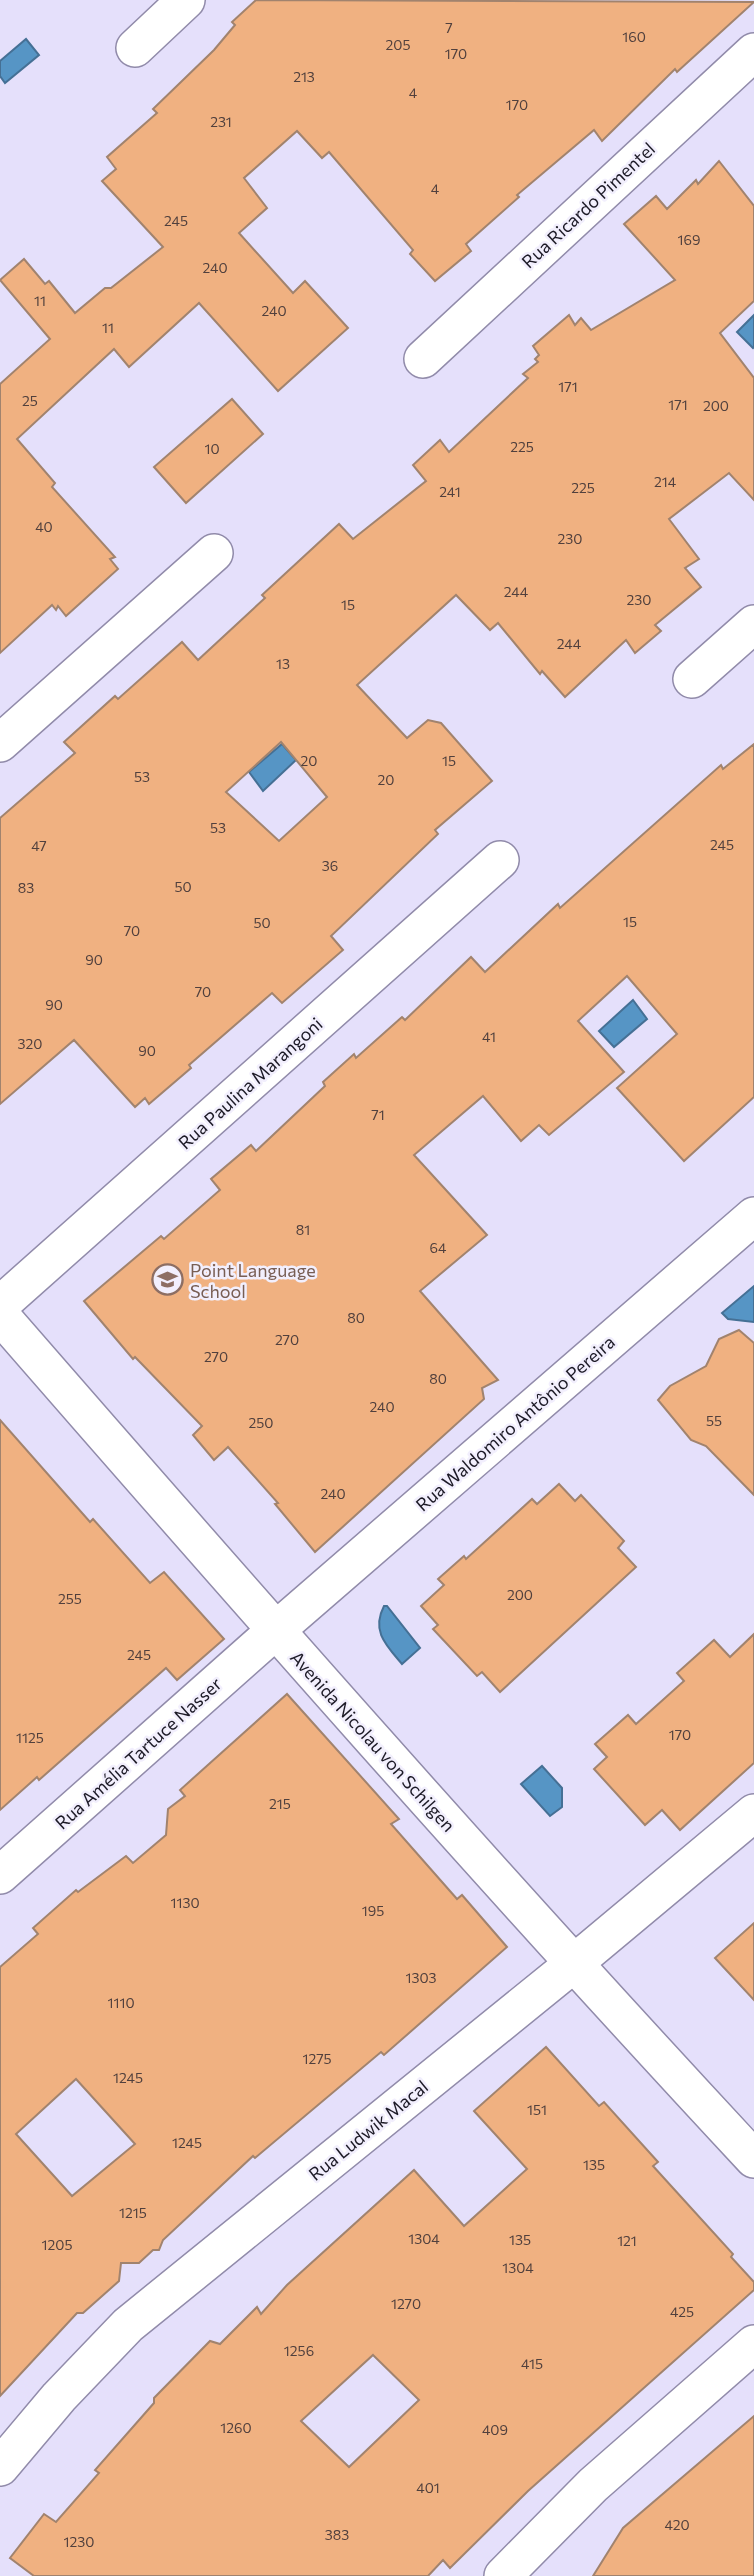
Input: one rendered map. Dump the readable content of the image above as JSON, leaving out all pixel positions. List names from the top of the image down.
{
  "streets": {
    "street": [
      "Rua Ricardo Pimentel",
      "Rua Paulina Marangoni",
      "Rua Waldomiro Antônio Pereira",
      "Avenida Nicolau von Schilgen",
      "Rua Amélia Tartuce Nasser",
      "Rua Ludwik Macal"
    ]
  },
  "crossings": [
    ["Rua Waldomiro Antônio Pereira", "Avenida Nicolau von Schilgen"],
    ["Rua Waldomiro Antônio Pereira", "Rua Amélia Tartuce Nasser"],
    ["Avenida Nicolau von Schilgen", "Rua Amélia Tartuce Nasser"],
    ["Avenida Nicolau von Schilgen", "Rua Ludwik Macal"]
  ],
  "places": {
    "school or university": ["Point Language School"]
  },
  "house_numbers": [
    "7",
    "160",
    "205",
    "170",
    "213",
    "4",
    "170",
    "231",
    "4",
    "245",
    "169",
    "240",
    "11",
    "240",
    "11",
    "171",
    "25",
    "171",
    "200",
    "225",
    "10",
    "214",
    "225",
    "241",
    "40",
    "230",
    "244",
    "230",
    "15",
    "244",
    "13",
    "20",
    "15",
    "53",
    "20",
    "53",
    "245",
    "47",
    "36",
    "50",
    "83",
    "15",
    "50",
    "70",
    "90",
    "70",
    "90",
    "41",
    "320",
    "90",
    "71",
    "81",
    "64",
    "80",
    "270",
    "270",
    "80",
    "240",
    "55",
    "250",
    "240",
    "200",
    "255",
    "245",
    "170",
    "1125",
    "215",
    "1130",
    "195",
    "1303",
    "1110",
    "1275",
    "1245",
    "151",
    "1245",
    "135",
    "1215",
    "1304",
    "135",
    "121",
    "1205",
    "1304",
    "1270",
    "425",
    "1256",
    "415",
    "1260",
    "409",
    "401",
    "420",
    "383",
    "1230"
  ]
}
